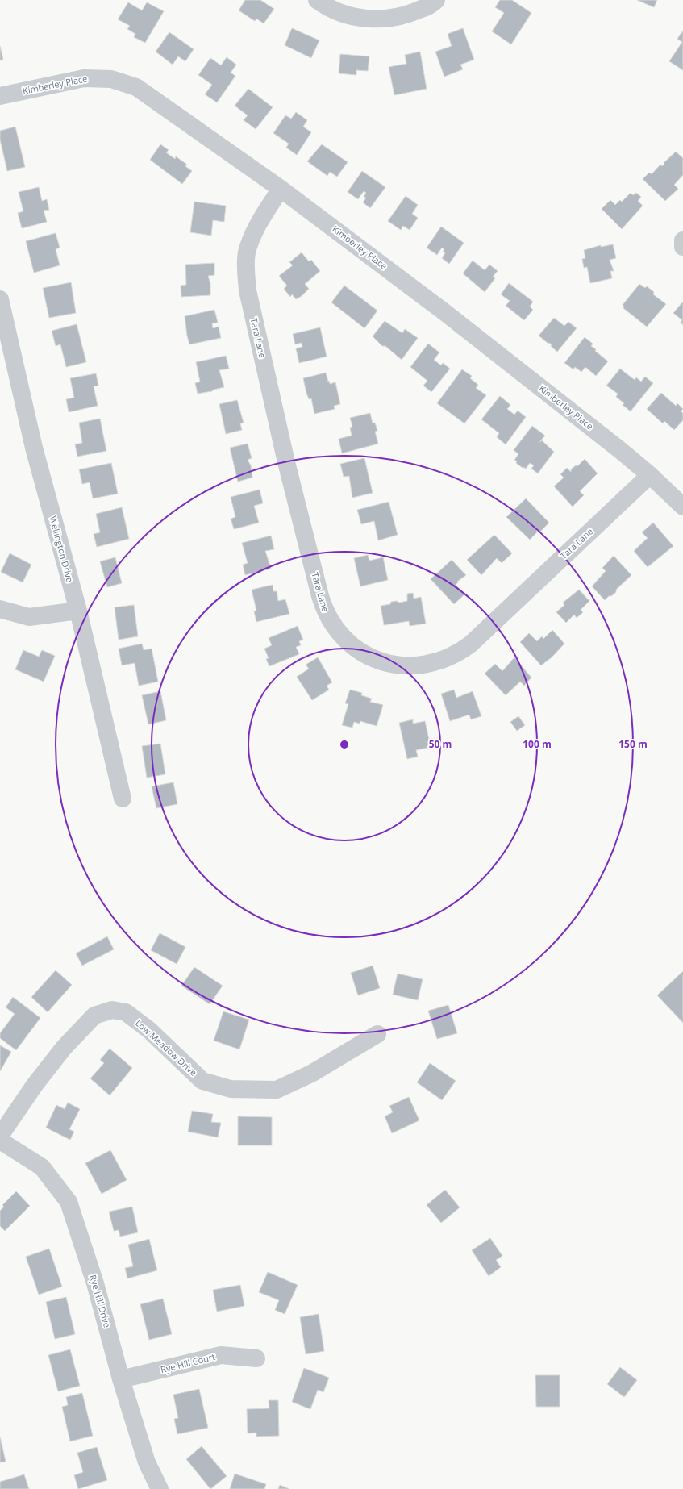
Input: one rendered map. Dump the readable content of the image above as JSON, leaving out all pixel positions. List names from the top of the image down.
{
  "streets": {
    "street": [
      "Kimberley Place",
      "Tara Lane",
      "Wellington Drive",
      "Low Meadow Drive",
      "Rye Hill Drive",
      "Rye Hill Court"
    ]
  },
  "crossings": [
    ["Kimberley Place", "Tara Lane"],
    ["Rye Hill Drive", "Rye Hill Court"]
  ],
  "rings": ["50 m", "100 m", "150 m"]
}
